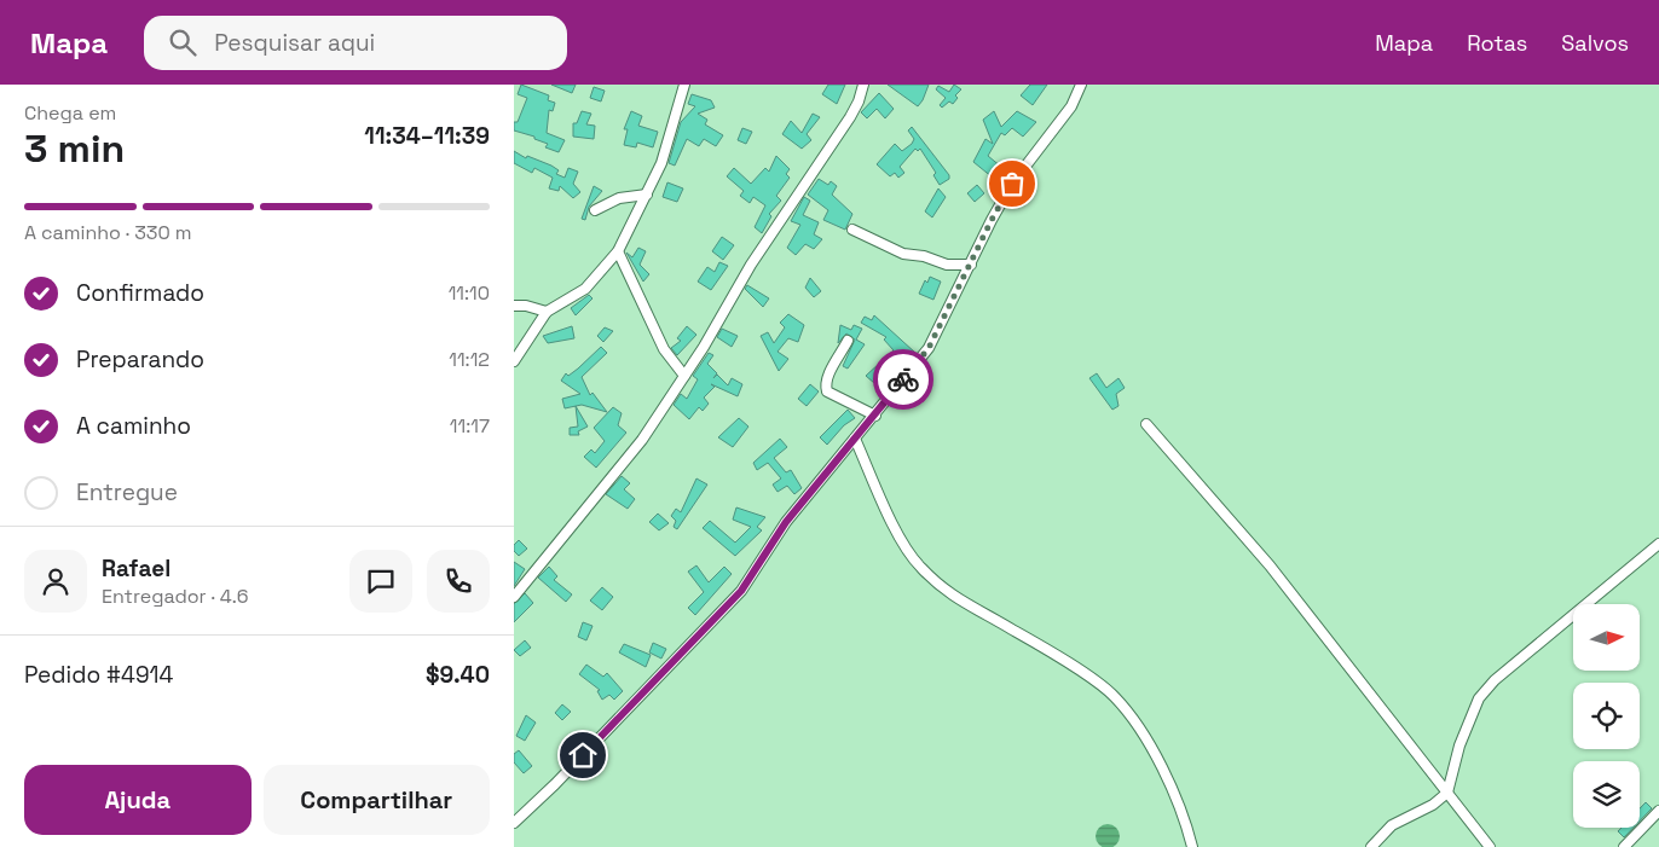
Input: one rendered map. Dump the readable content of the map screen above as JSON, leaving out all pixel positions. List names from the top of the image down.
{
  "north": "right",
  "page": {
    "header": "Mapa",
    "search": "Pesquisar aqui",
    "nav": ["Mapa", "Rotas", "Salvos"],
    "heading": ["3 min", "Chega em", "11:34–11:39"],
    "panel": [
      "Rafael",
      "Entregador · 4.6",
      "Pedido #4914",
      "$9.40"
    ],
    "bar": "A caminho · 330 m",
    "list": [
      ["Confirmado", "11:10"],
      ["Preparando", "11:12"],
      ["A caminho", "11:17"],
      "Entregue"
    ],
    "buttons": ["Ajuda", "Compartilhar"]
  }
}
